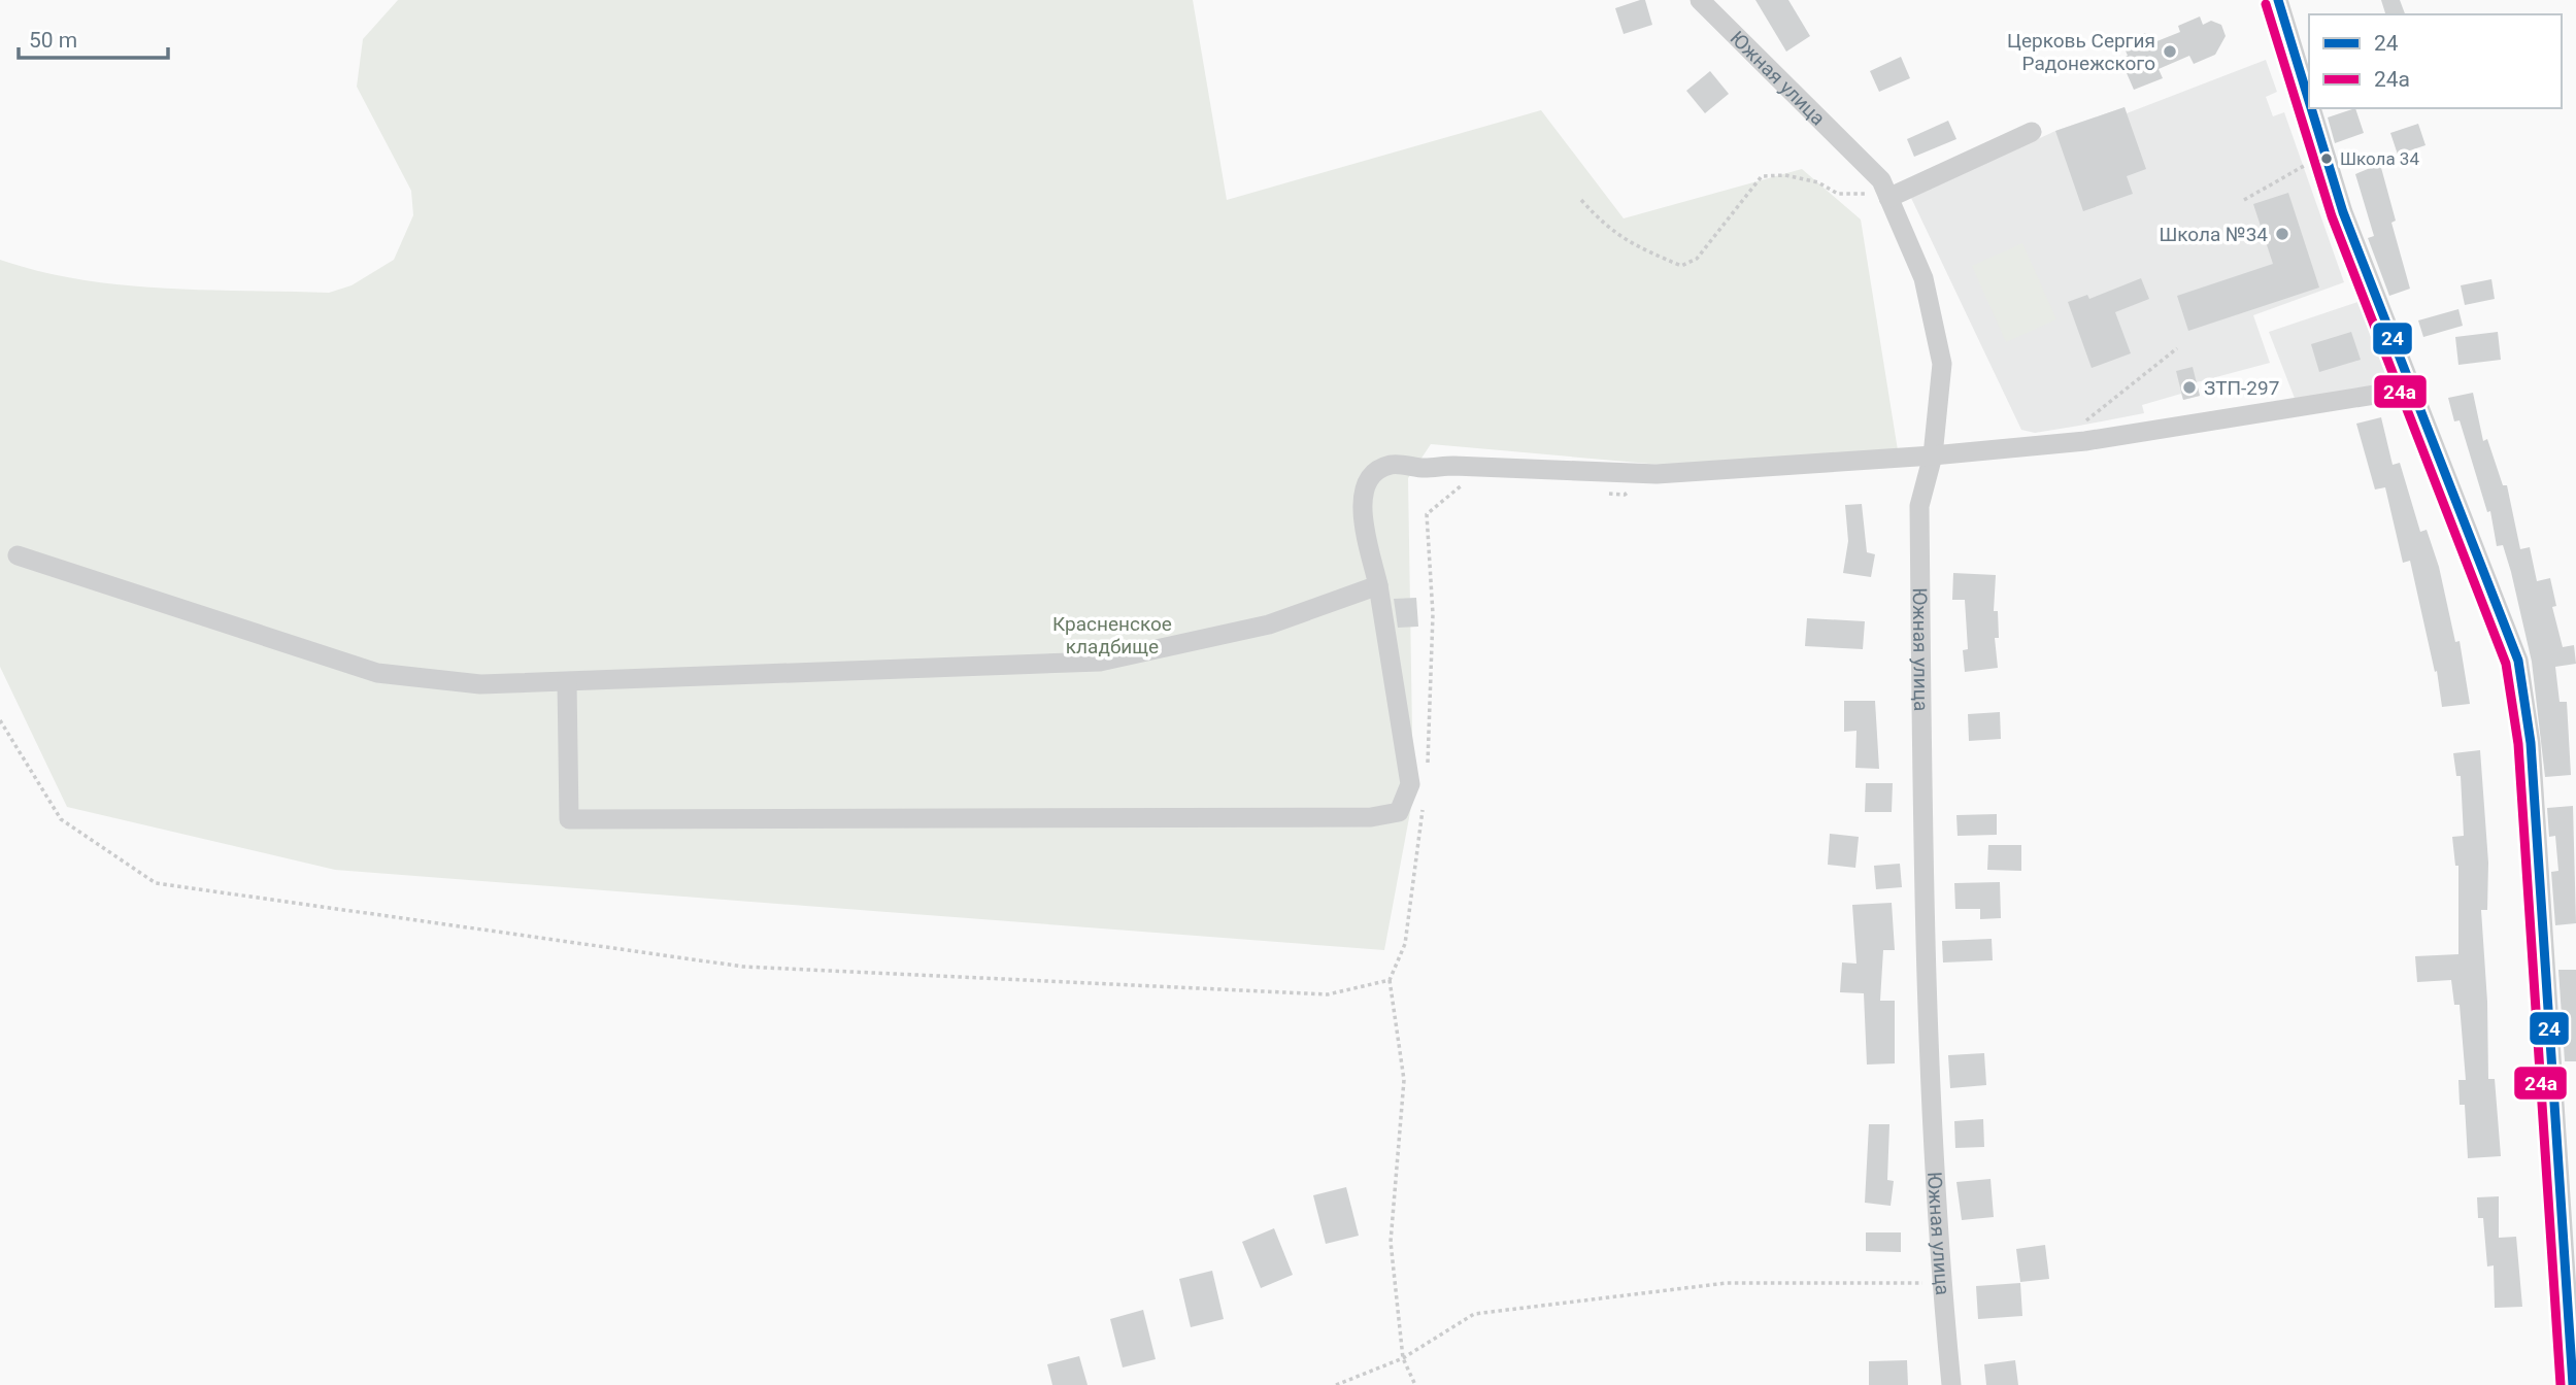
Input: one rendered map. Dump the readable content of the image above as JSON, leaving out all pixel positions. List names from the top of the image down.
{
  "streets": {
    "street": ["Южная улица"]
  },
  "parks": ["Красненское кладбище"],
  "places": [
    "Церковь Сергия Радонежского",
    "Школа 34",
    "Школа №34",
    "ЗТП-297"
  ],
  "lines": ["transit line 24", "transit line 24a"],
  "legend": ["24", "24a"],
  "scale_bar": "50 m"
}
